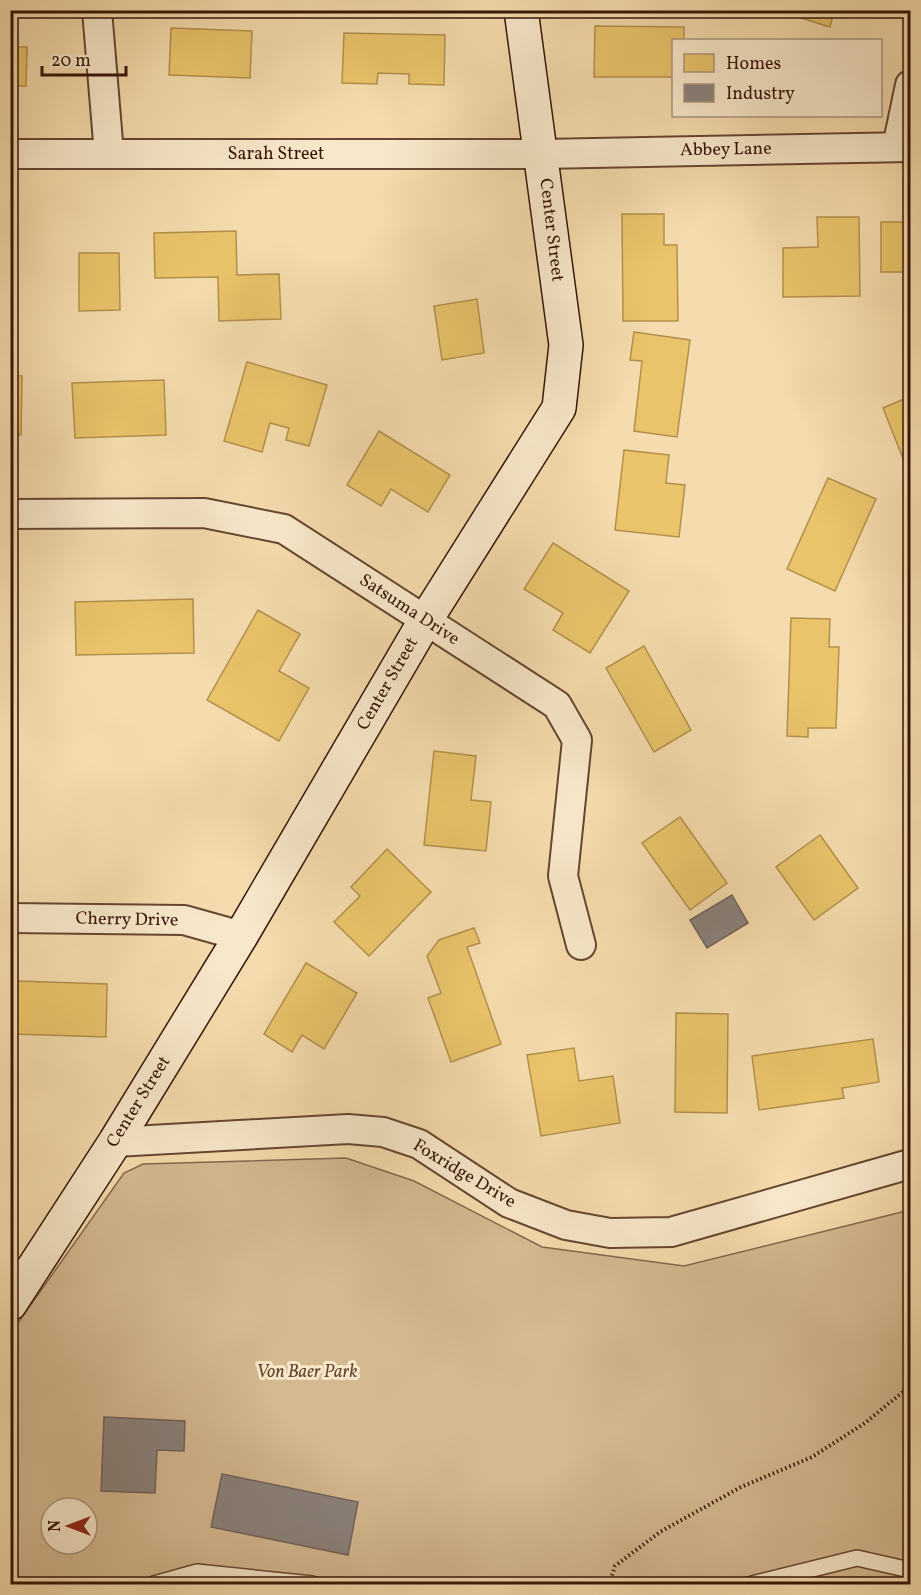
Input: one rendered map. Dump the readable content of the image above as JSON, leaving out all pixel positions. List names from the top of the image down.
{
  "streets": {
    "street": [
      "Abbey Lane",
      "Sarah Street",
      "Center Street",
      "Satsuma Drive",
      "Cherry Drive",
      "Foxridge Drive"
    ]
  },
  "crossings": [
    ["Abbey Lane", "Sarah Street"],
    ["Abbey Lane", "Center Street"],
    ["Sarah Street", "Center Street"],
    ["Center Street", "Satsuma Drive"],
    ["Center Street", "Cherry Drive"],
    ["Center Street", "Foxridge Drive"]
  ],
  "parks": ["Von Baer Park"],
  "legend": ["Homes", "Industry"],
  "scale_bar": "20 m",
  "north": "left"
}
